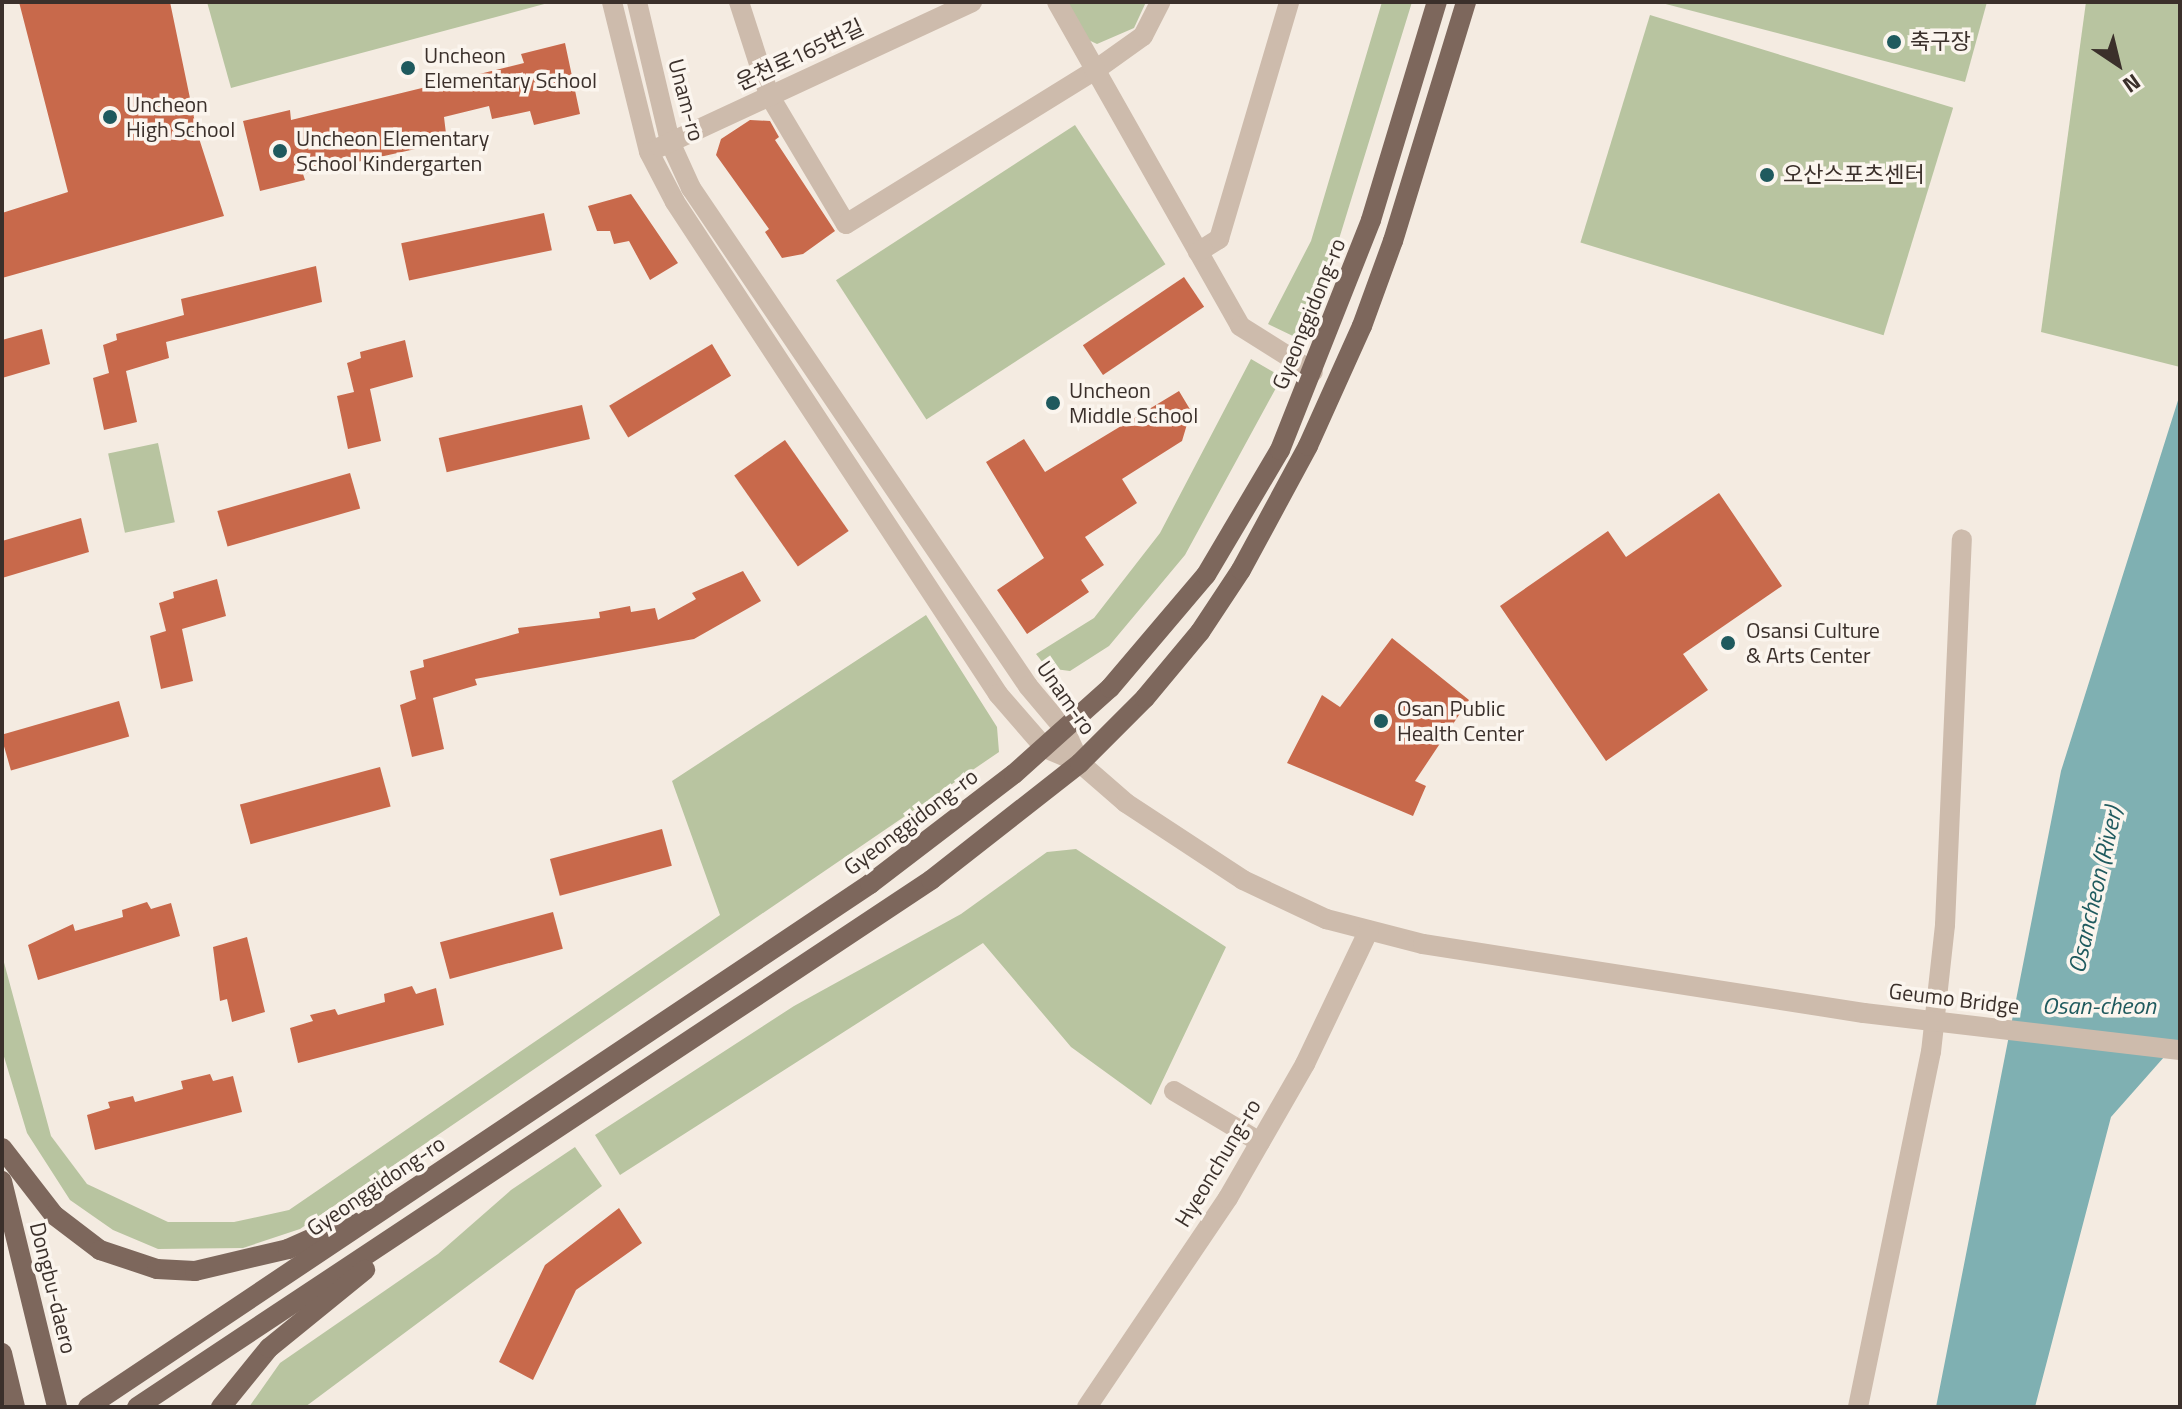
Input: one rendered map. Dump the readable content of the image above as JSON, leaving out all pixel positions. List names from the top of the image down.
{
  "streets": {
    "main road": ["Gyeonggidong-ro", "Dongbu-daero"],
    "street": [
      "운천로165번길",
      "Unam-ro",
      "Geumo Bridge",
      "Hyeonchung-ro"
    ]
  },
  "crossings": [
    ["운천로165번길", "Unam-ro"],
    ["Unam-ro", "Gyeonggidong-ro"],
    ["Unam-ro", "Geumo Bridge"],
    ["Geumo Bridge", "Hyeonchung-ro"]
  ],
  "water": ["Osancheon (River)", "Osan-cheon"],
  "places": [
    "축구장",
    "Uncheon Elementary School",
    "Uncheon High School",
    "Uncheon Elementary School Kindergarten",
    "오산스포츠센터",
    "Uncheon Middle School",
    "Osansi Culture & Arts Center",
    "Osan Public Health Center"
  ],
  "north": "bottom right"
}
